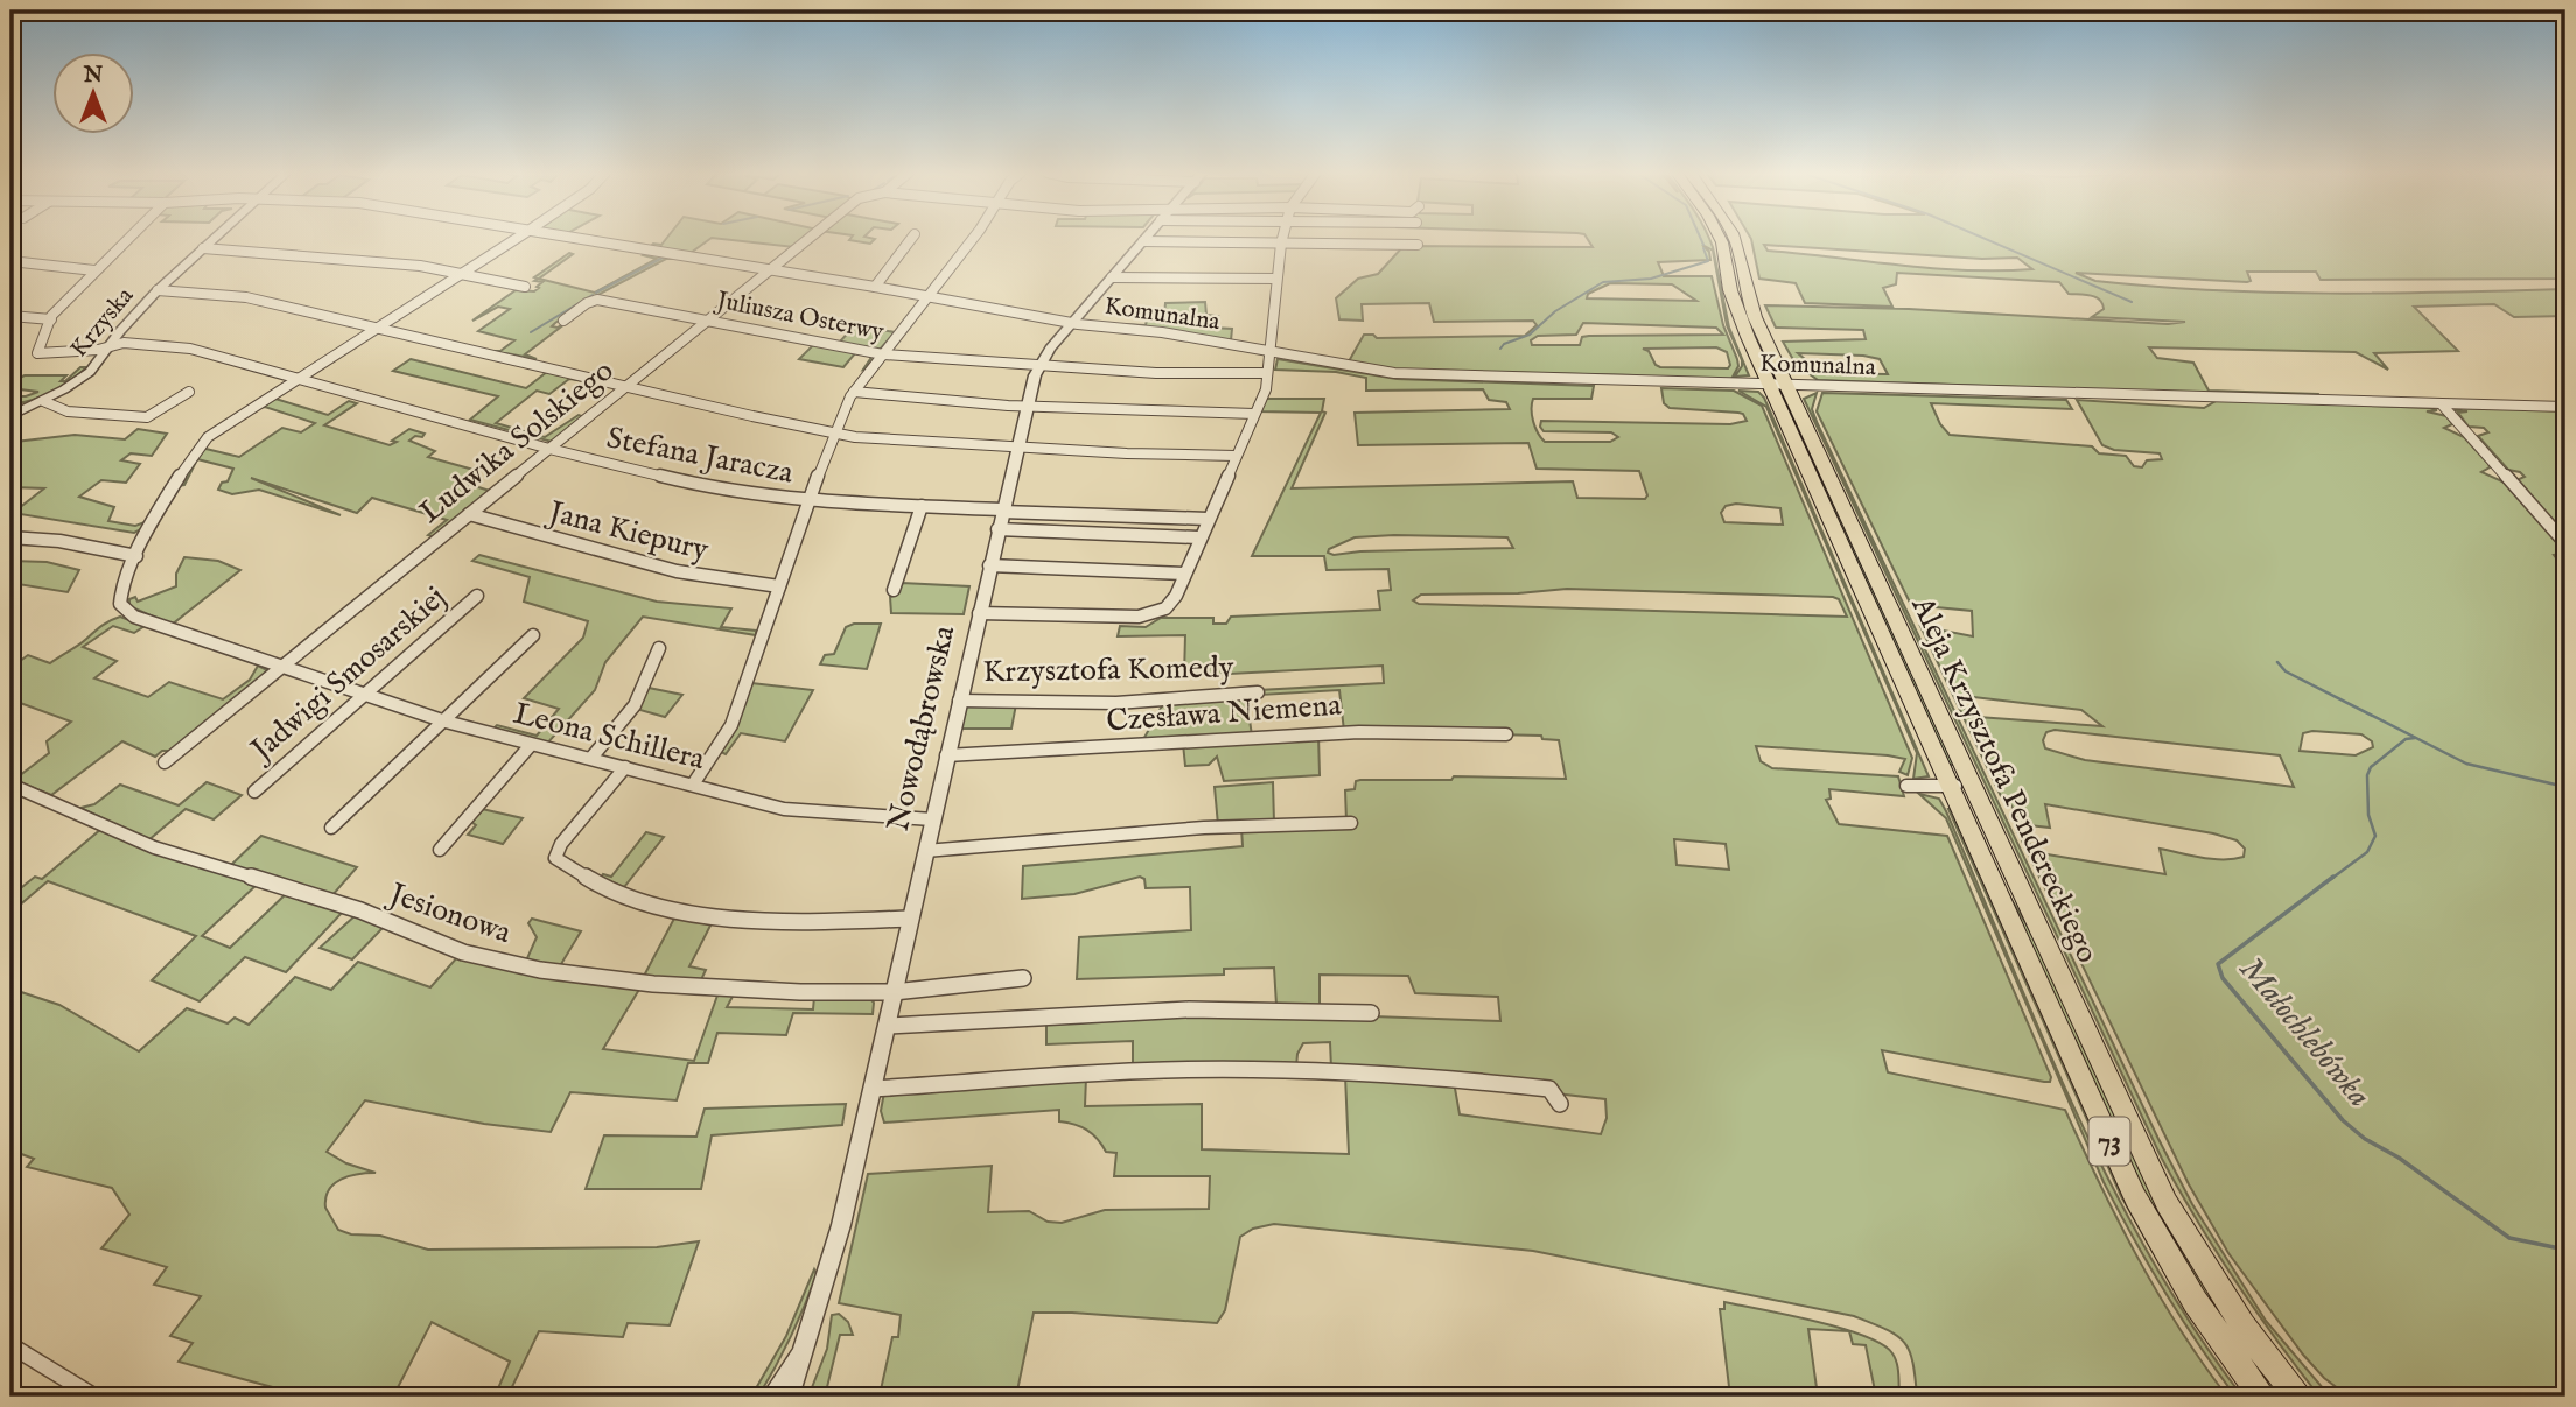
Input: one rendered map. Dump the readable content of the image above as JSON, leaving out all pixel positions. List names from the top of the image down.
{
  "streets": {
    "main road": ["Aleja Krzysztofa Pendereckiego", "73"],
    "street": [
      "Komunalna",
      "Juliusza Osterwy",
      "Krzyska",
      "Ludwika Solskiego",
      "Stefana Jaracza",
      "Jana Kiepury",
      "Krzysztofa Komedy",
      "Jadwigi Smosarskiej",
      "Czesława Niemena",
      "Nowodąbrowska",
      "Leona Schillera",
      "Jesionowa"
    ]
  },
  "crossings": [
    ["Komunalna", "Ludwika Solskiego"],
    ["Komunalna", "Nowodąbrowska"],
    ["Komunalna", "Aleja Krzysztofa Pendereckiego"],
    ["Juliusza Osterwy", "Ludwika Solskiego"],
    ["Juliusza Osterwy", "Nowodąbrowska"],
    ["Krzyska", "Stefana Jaracza"],
    ["Ludwika Solskiego", "Stefana Jaracza"],
    ["Ludwika Solskiego", "Jana Kiepury"],
    ["Ludwika Solskiego", "Leona Schillera"],
    ["Stefana Jaracza", "Nowodąbrowska"],
    ["Krzysztofa Komedy", "Nowodąbrowska"],
    ["Jadwigi Smosarskiej", "Leona Schillera"],
    ["Czesława Niemena", "Nowodąbrowska"],
    ["Nowodąbrowska", "Leona Schillera"],
    ["Nowodąbrowska", "Jesionowa"]
  ],
  "water": ["Małochlebówka"],
  "north": "top"
}
